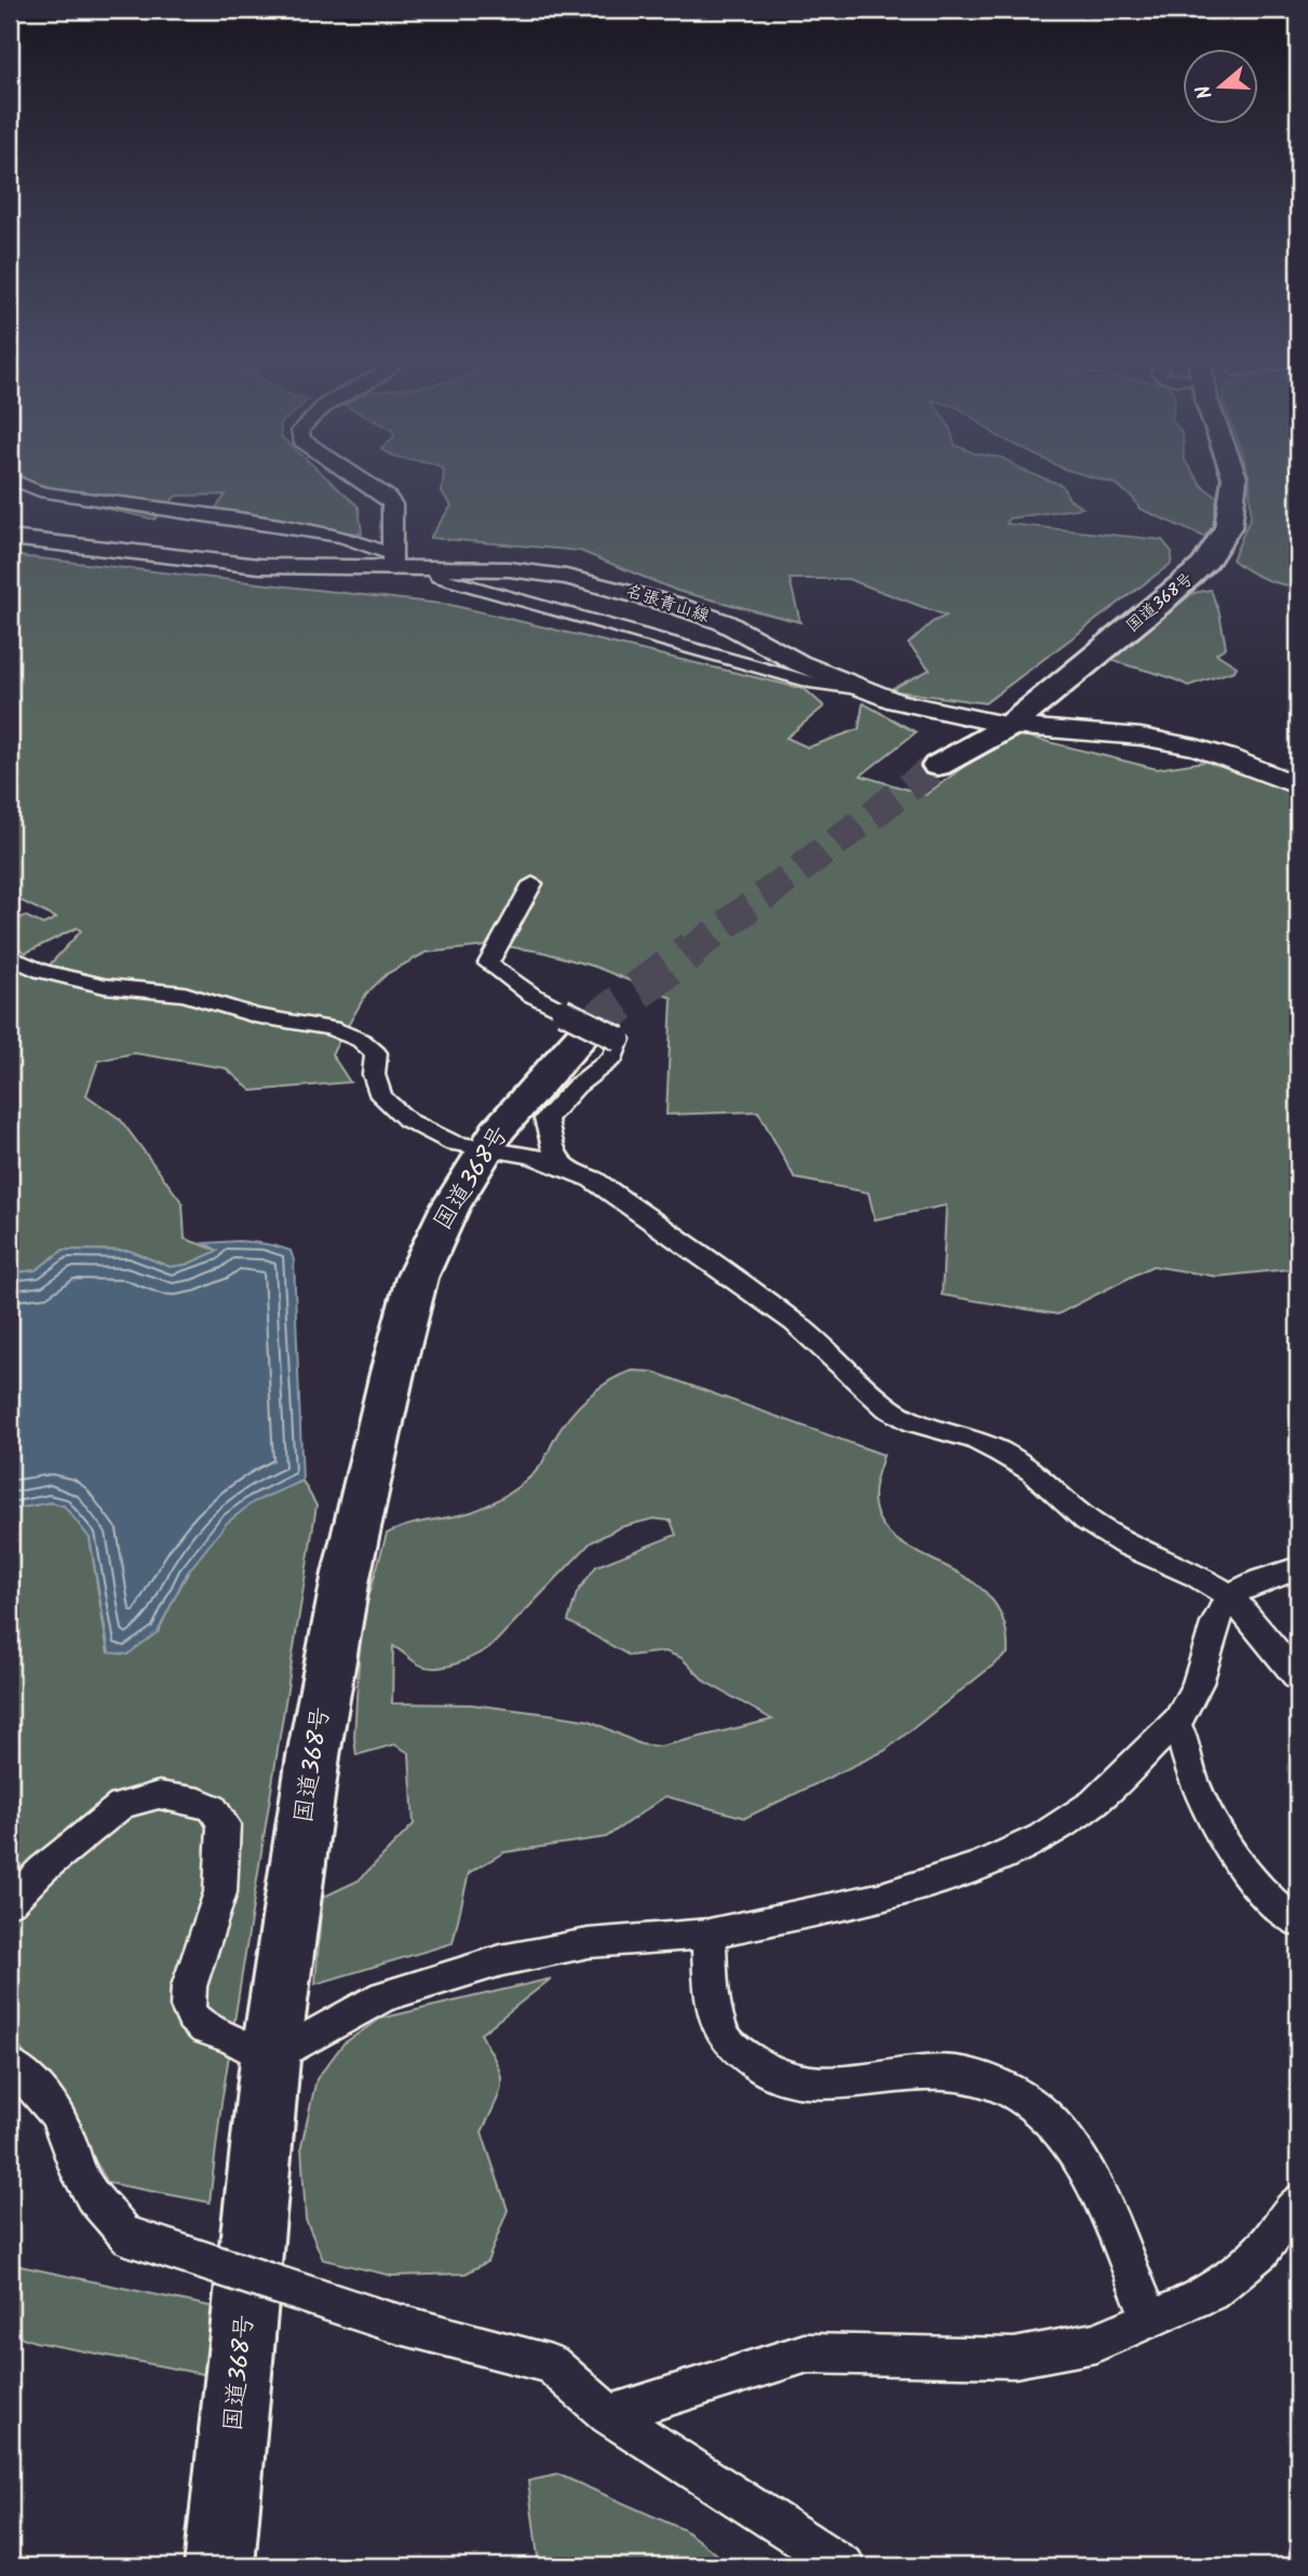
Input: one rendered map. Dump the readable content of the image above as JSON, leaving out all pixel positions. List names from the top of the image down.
{
  "streets": {
    "highway": ["国道368号"],
    "main road": ["名張青山線"]
  },
  "crossings": [
    ["国道368号", "名張青山線"]
  ],
  "north": "left"
}
